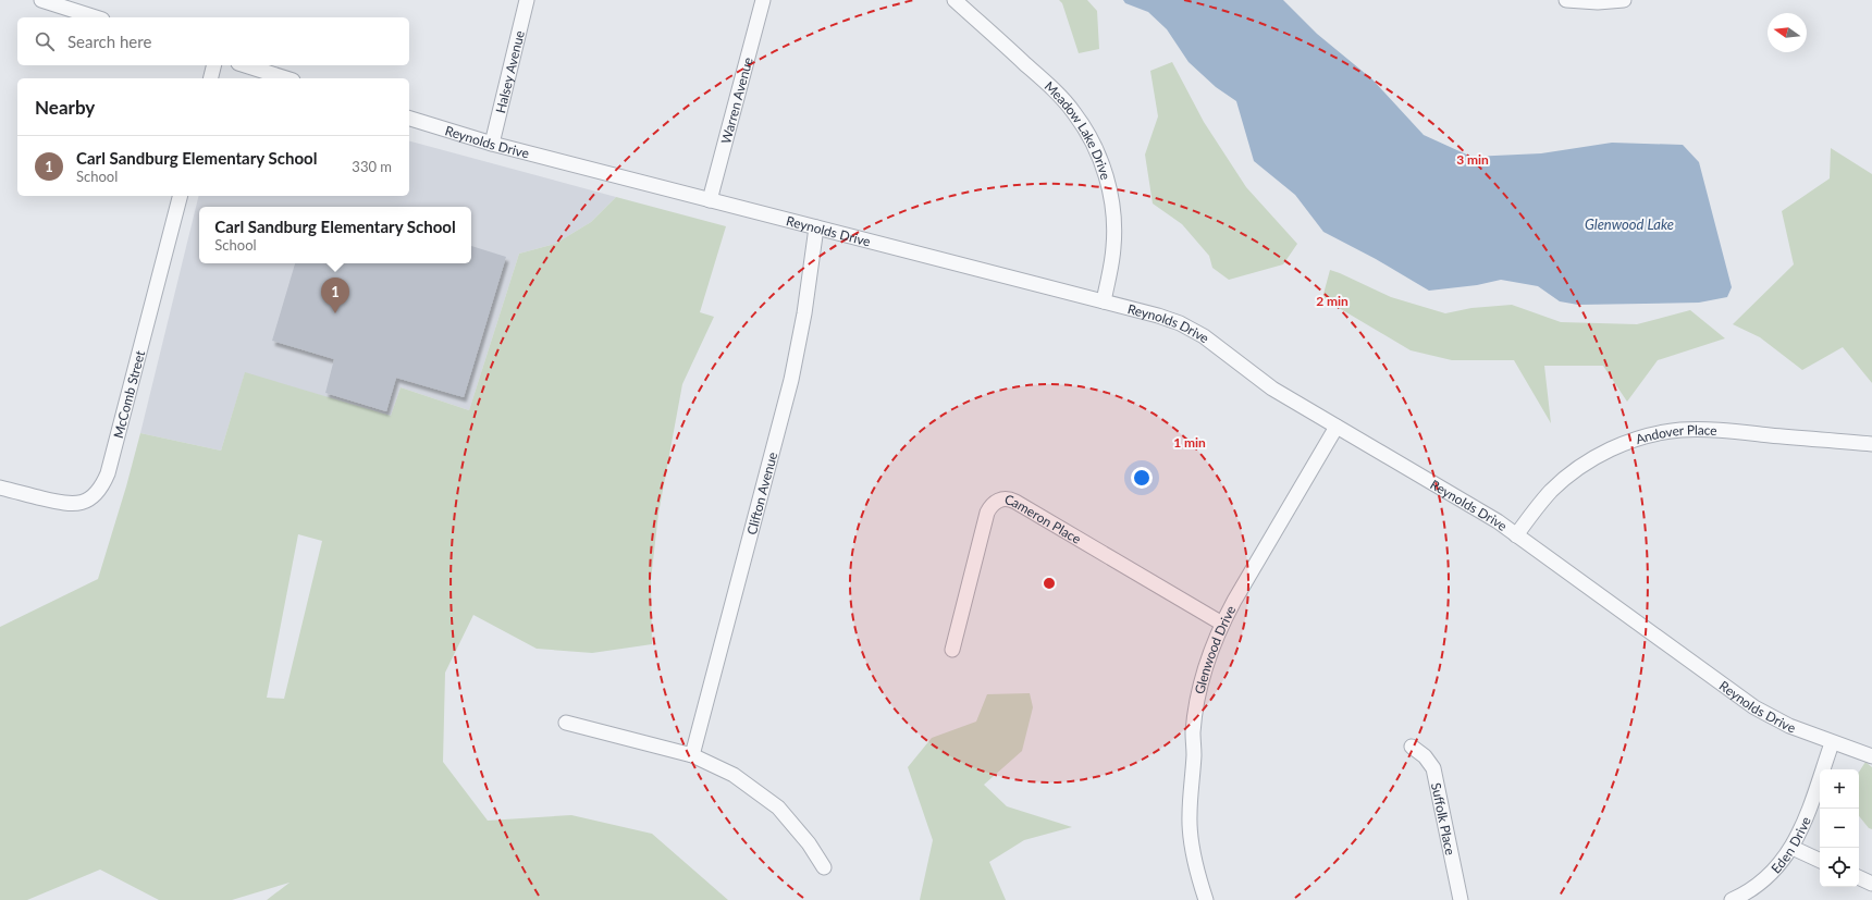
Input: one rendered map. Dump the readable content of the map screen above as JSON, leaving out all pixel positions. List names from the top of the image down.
{
  "streets": {
    "street": [
      "Halsey Avenue",
      "Warren Avenue",
      "Meadow Lake Drive",
      "Reynolds Drive",
      "McComb Street",
      "Andover Place",
      "Clifton Avenue",
      "Cameron Place",
      "Glenwood Drive",
      "Suffolk Place",
      "Eden Drive"
    ]
  },
  "crossings": [
    ["Halsey Avenue", "Reynolds Drive"],
    ["Warren Avenue", "Reynolds Drive"],
    ["Meadow Lake Drive", "Reynolds Drive"],
    ["Reynolds Drive", "Andover Place"],
    ["Reynolds Drive", "Clifton Avenue"],
    ["Reynolds Drive", "Glenwood Drive"],
    ["Reynolds Drive", "Eden Drive"],
    ["Cameron Place", "Glenwood Drive"]
  ],
  "water": ["Glenwood Lake"],
  "north": "left",
  "page": {
    "search": "Search here",
    "heading": "Nearby",
    "list": [
      {
        "mark": "1",
        "name": "Carl Sandburg Elementary School",
        "note": "School",
        "value": "330 m"
      }
    ],
    "popup": ["Carl Sandburg Elementary School", "School"],
    "pins": "1",
    "map_buttons": ["+", "−"]
  },
  "rings": ["3 min", "2 min", "1 min"]
}
